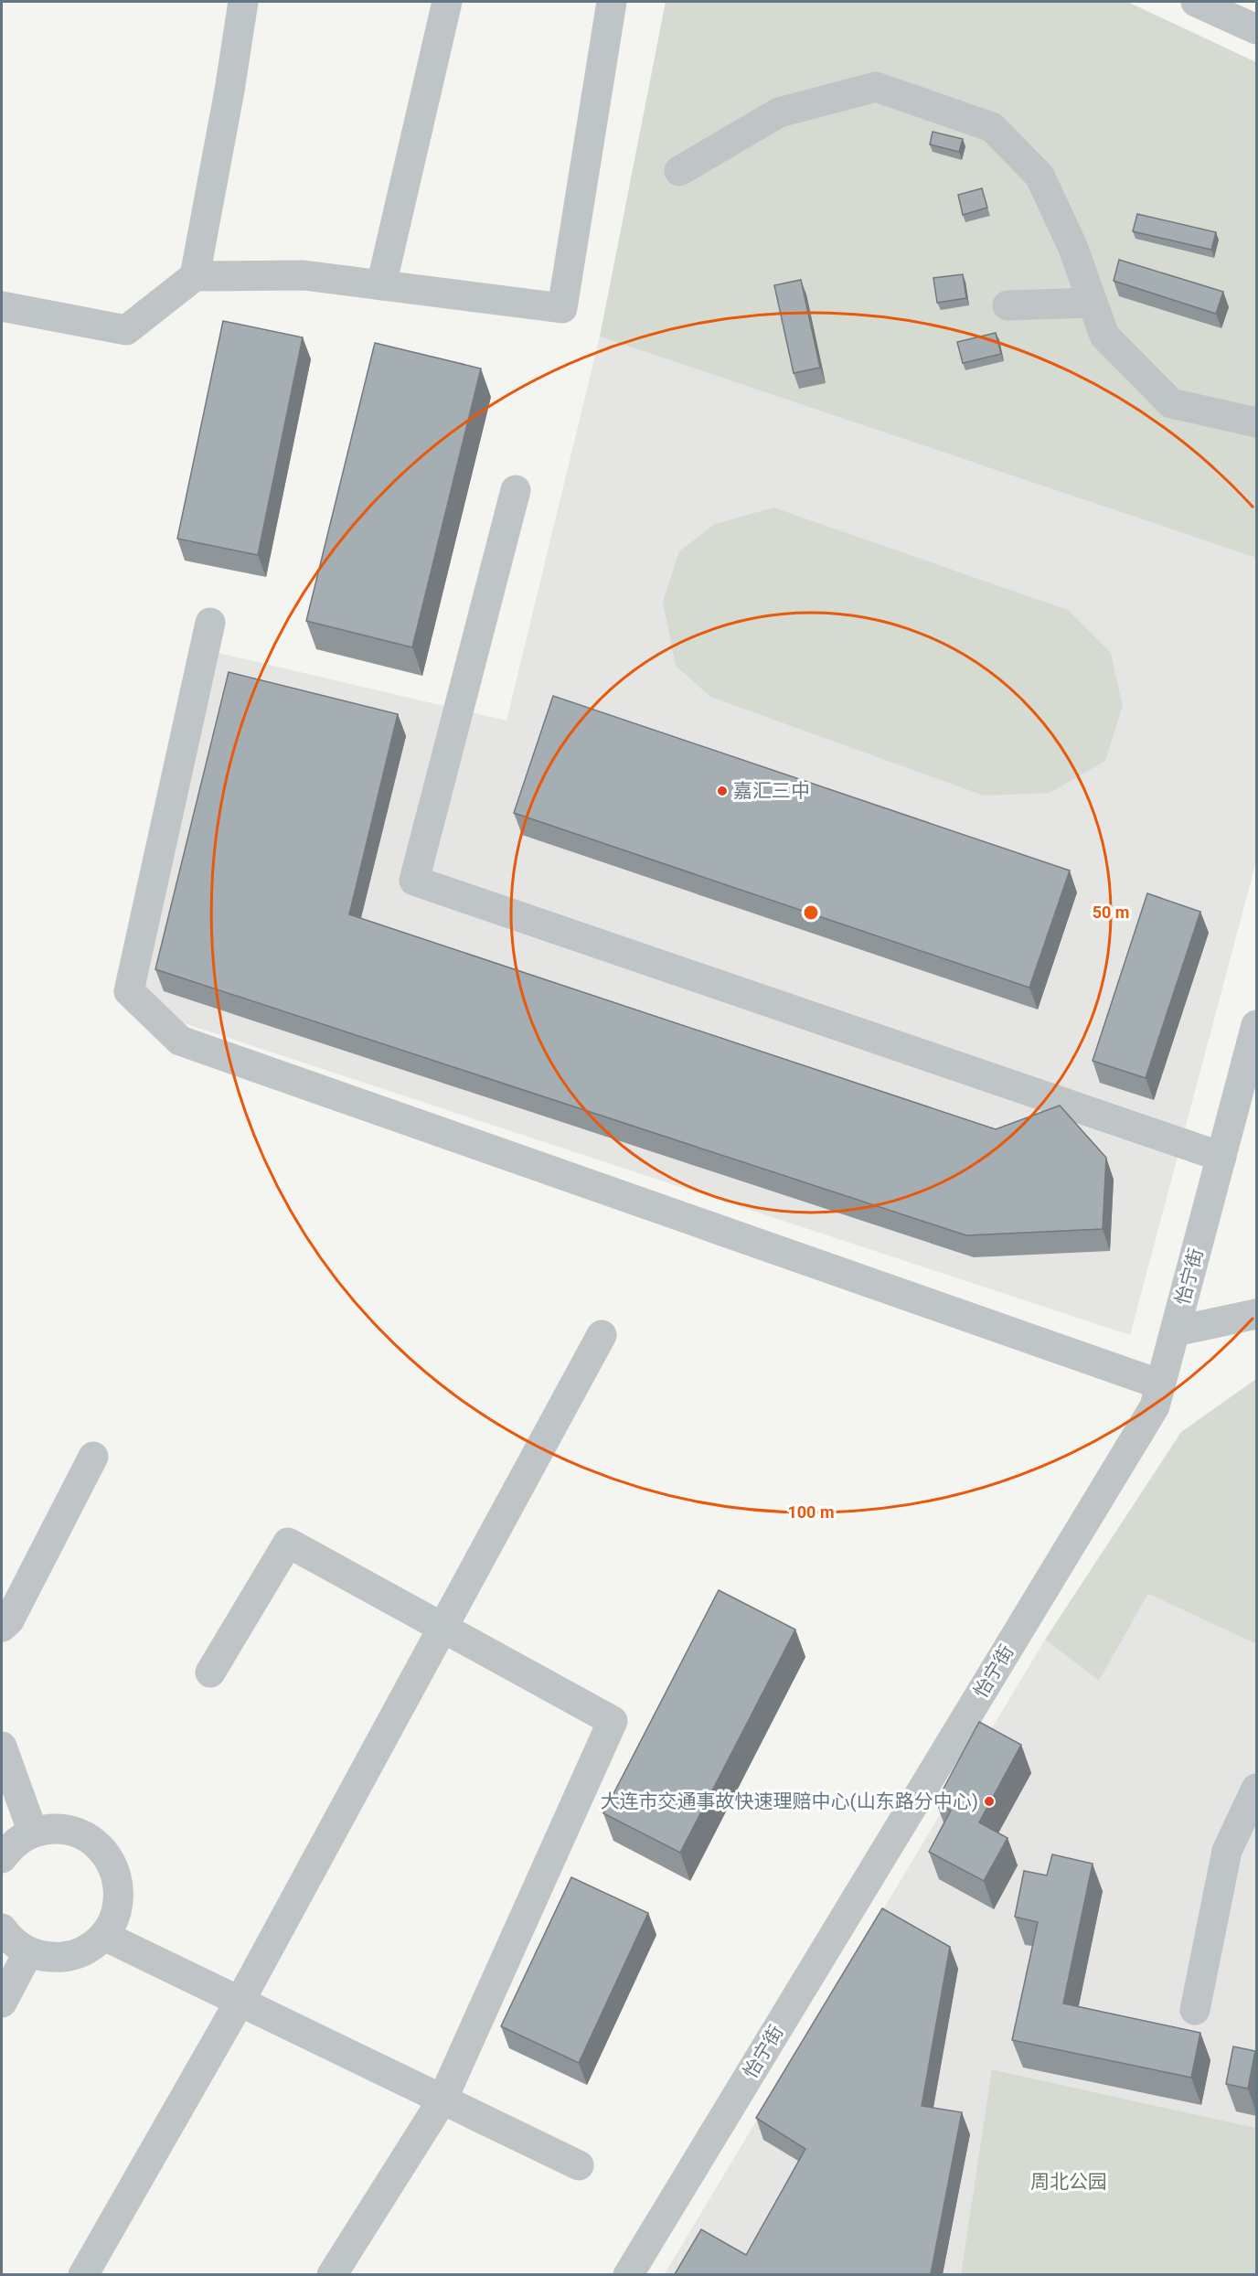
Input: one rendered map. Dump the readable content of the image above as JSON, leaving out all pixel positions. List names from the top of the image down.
{
  "streets": {
    "street": ["怡宁街"]
  },
  "parks": ["周北公园"],
  "places": ["嘉汇三中", "大连市交通事故快速理赔中心(山东路分中心)"],
  "rings": ["50 m", "100 m"]
}
